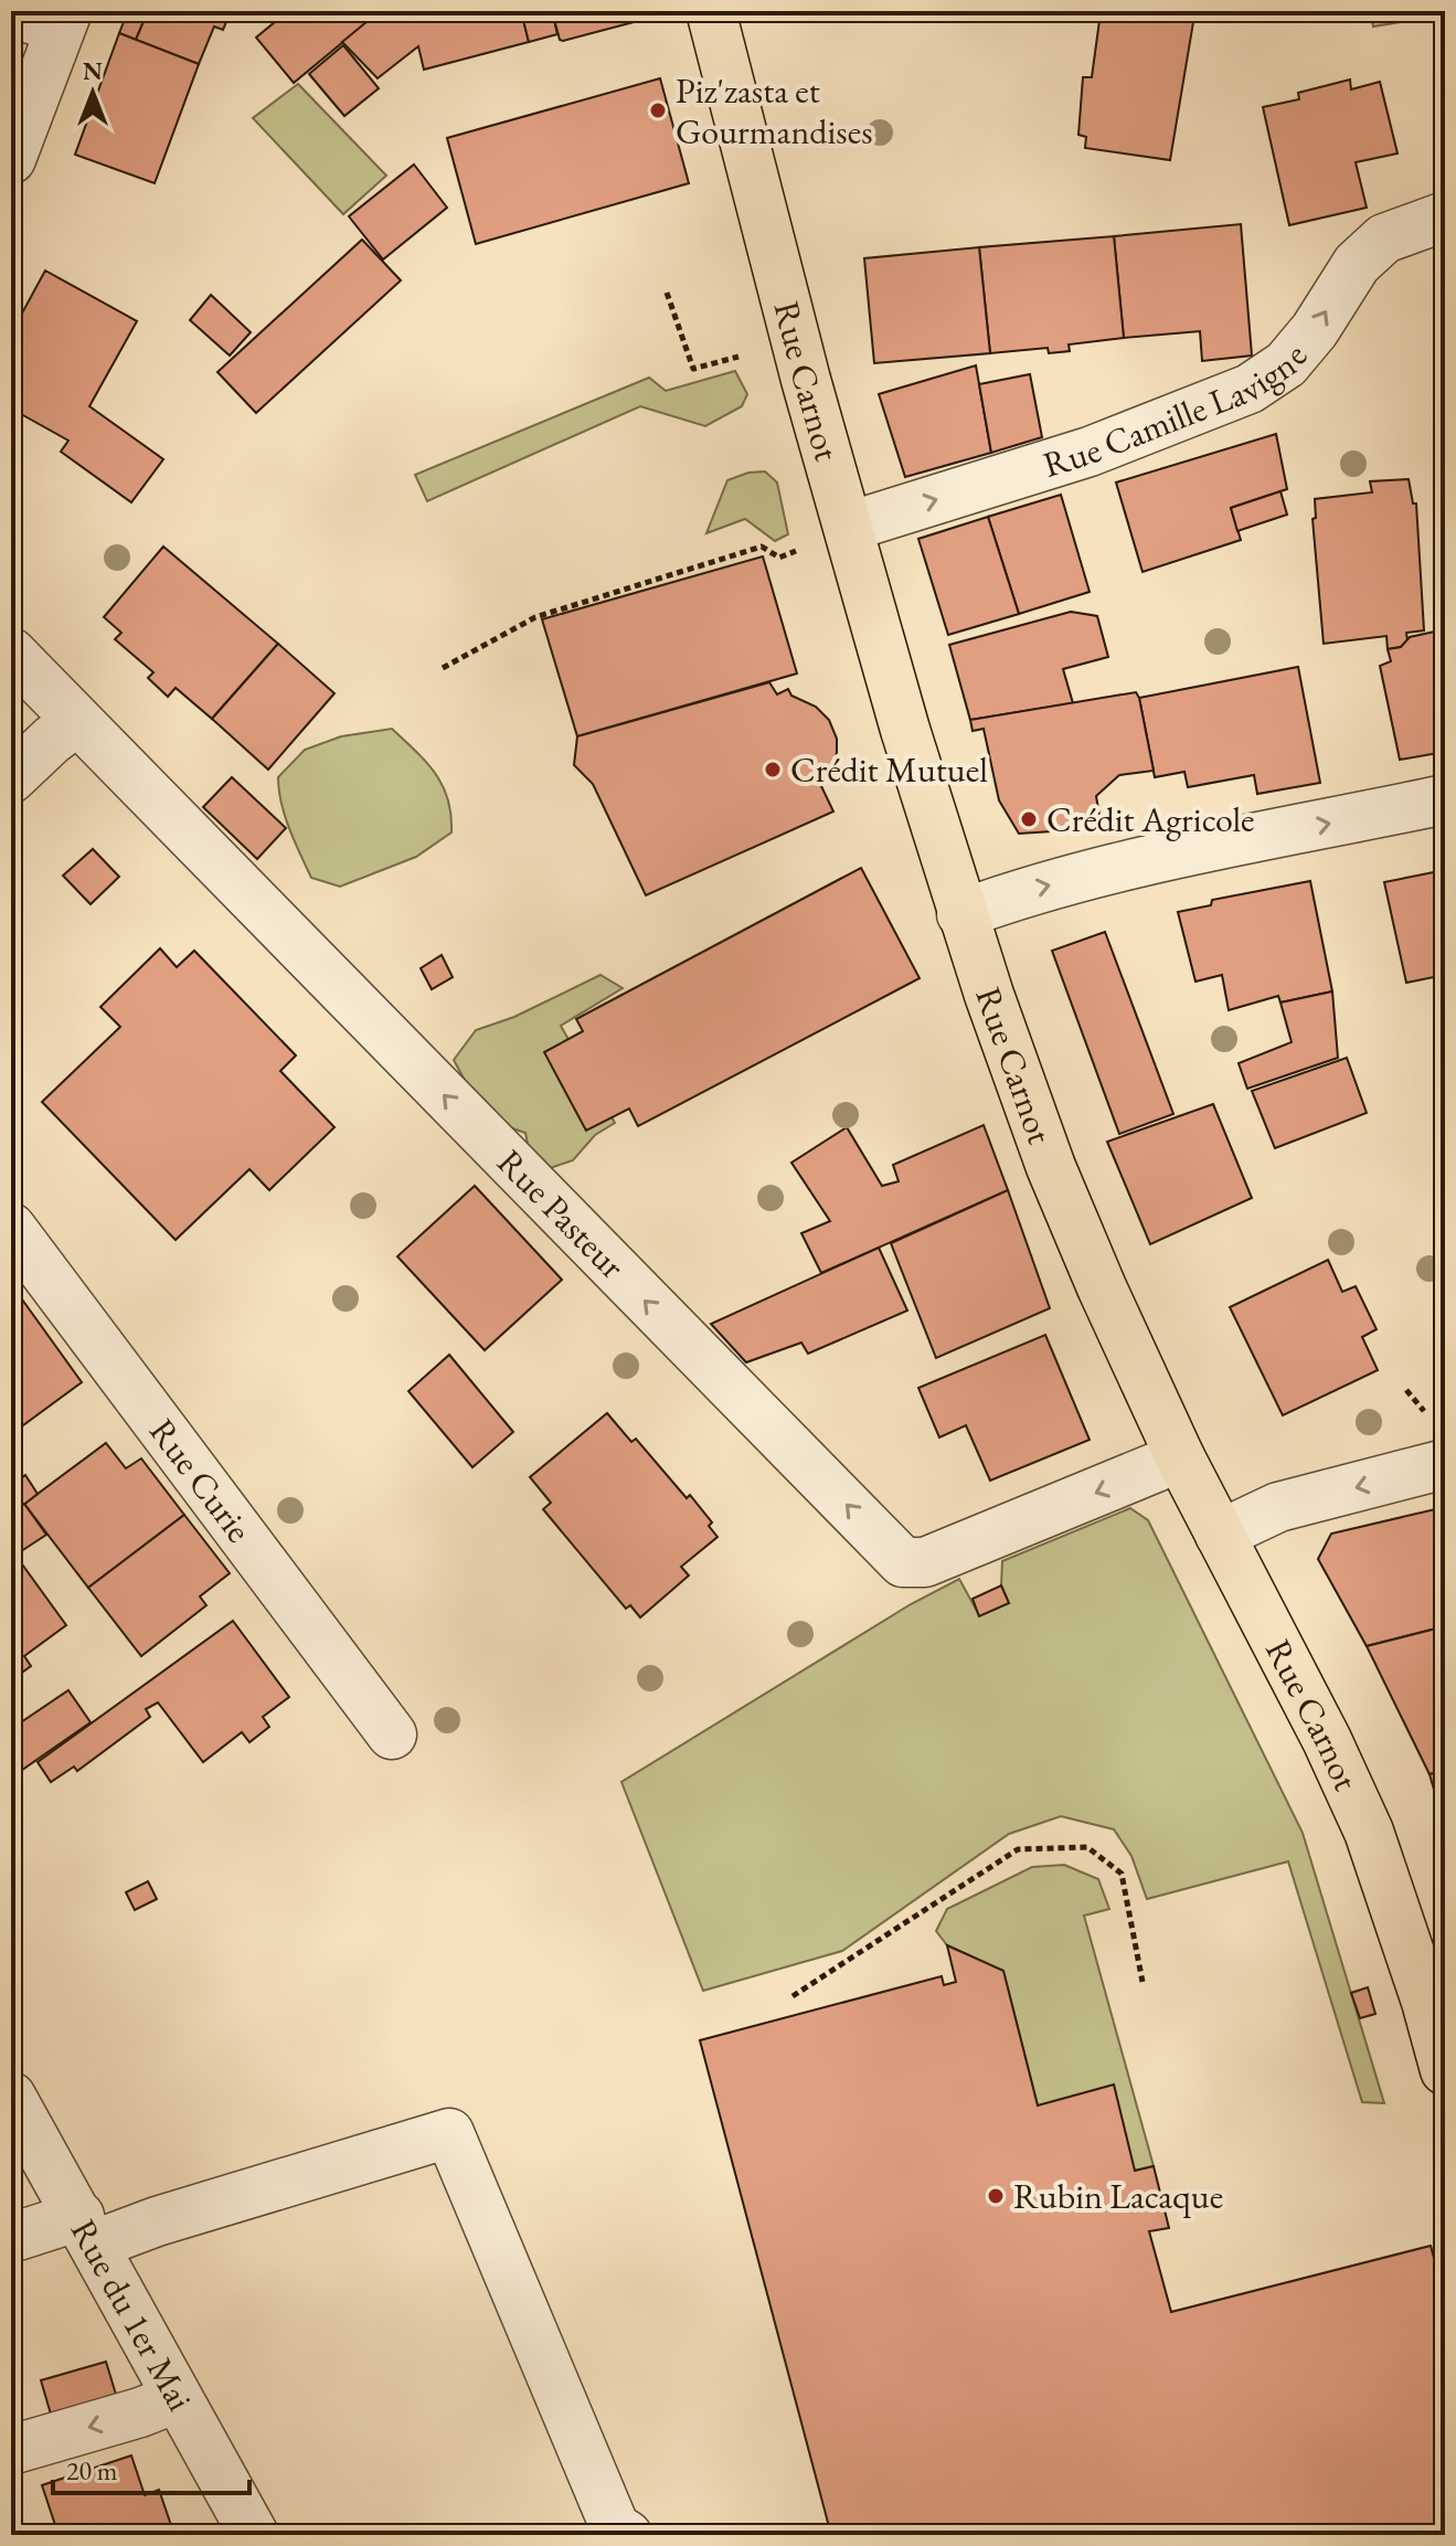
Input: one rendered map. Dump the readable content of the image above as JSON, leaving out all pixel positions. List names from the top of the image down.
{
  "streets": {
    "main road": ["Rue Carnot"],
    "street": [
      "Rue Camille Lavigne",
      "Rue Pasteur",
      "Rue Curie",
      "Rue du 1er Mai"
    ]
  },
  "crossings": [
    ["Rue Carnot", "Rue Camille Lavigne"],
    ["Rue Carnot", "Rue Pasteur"]
  ],
  "one_way": ["Rue Pasteur"],
  "places": [
    "Piz'zasta et Gourmandises",
    "Crédit Mutuel",
    "Crédit Agricole",
    "Rubin Lacaque"
  ],
  "scale_bar": "20 m",
  "north": "top"
}
